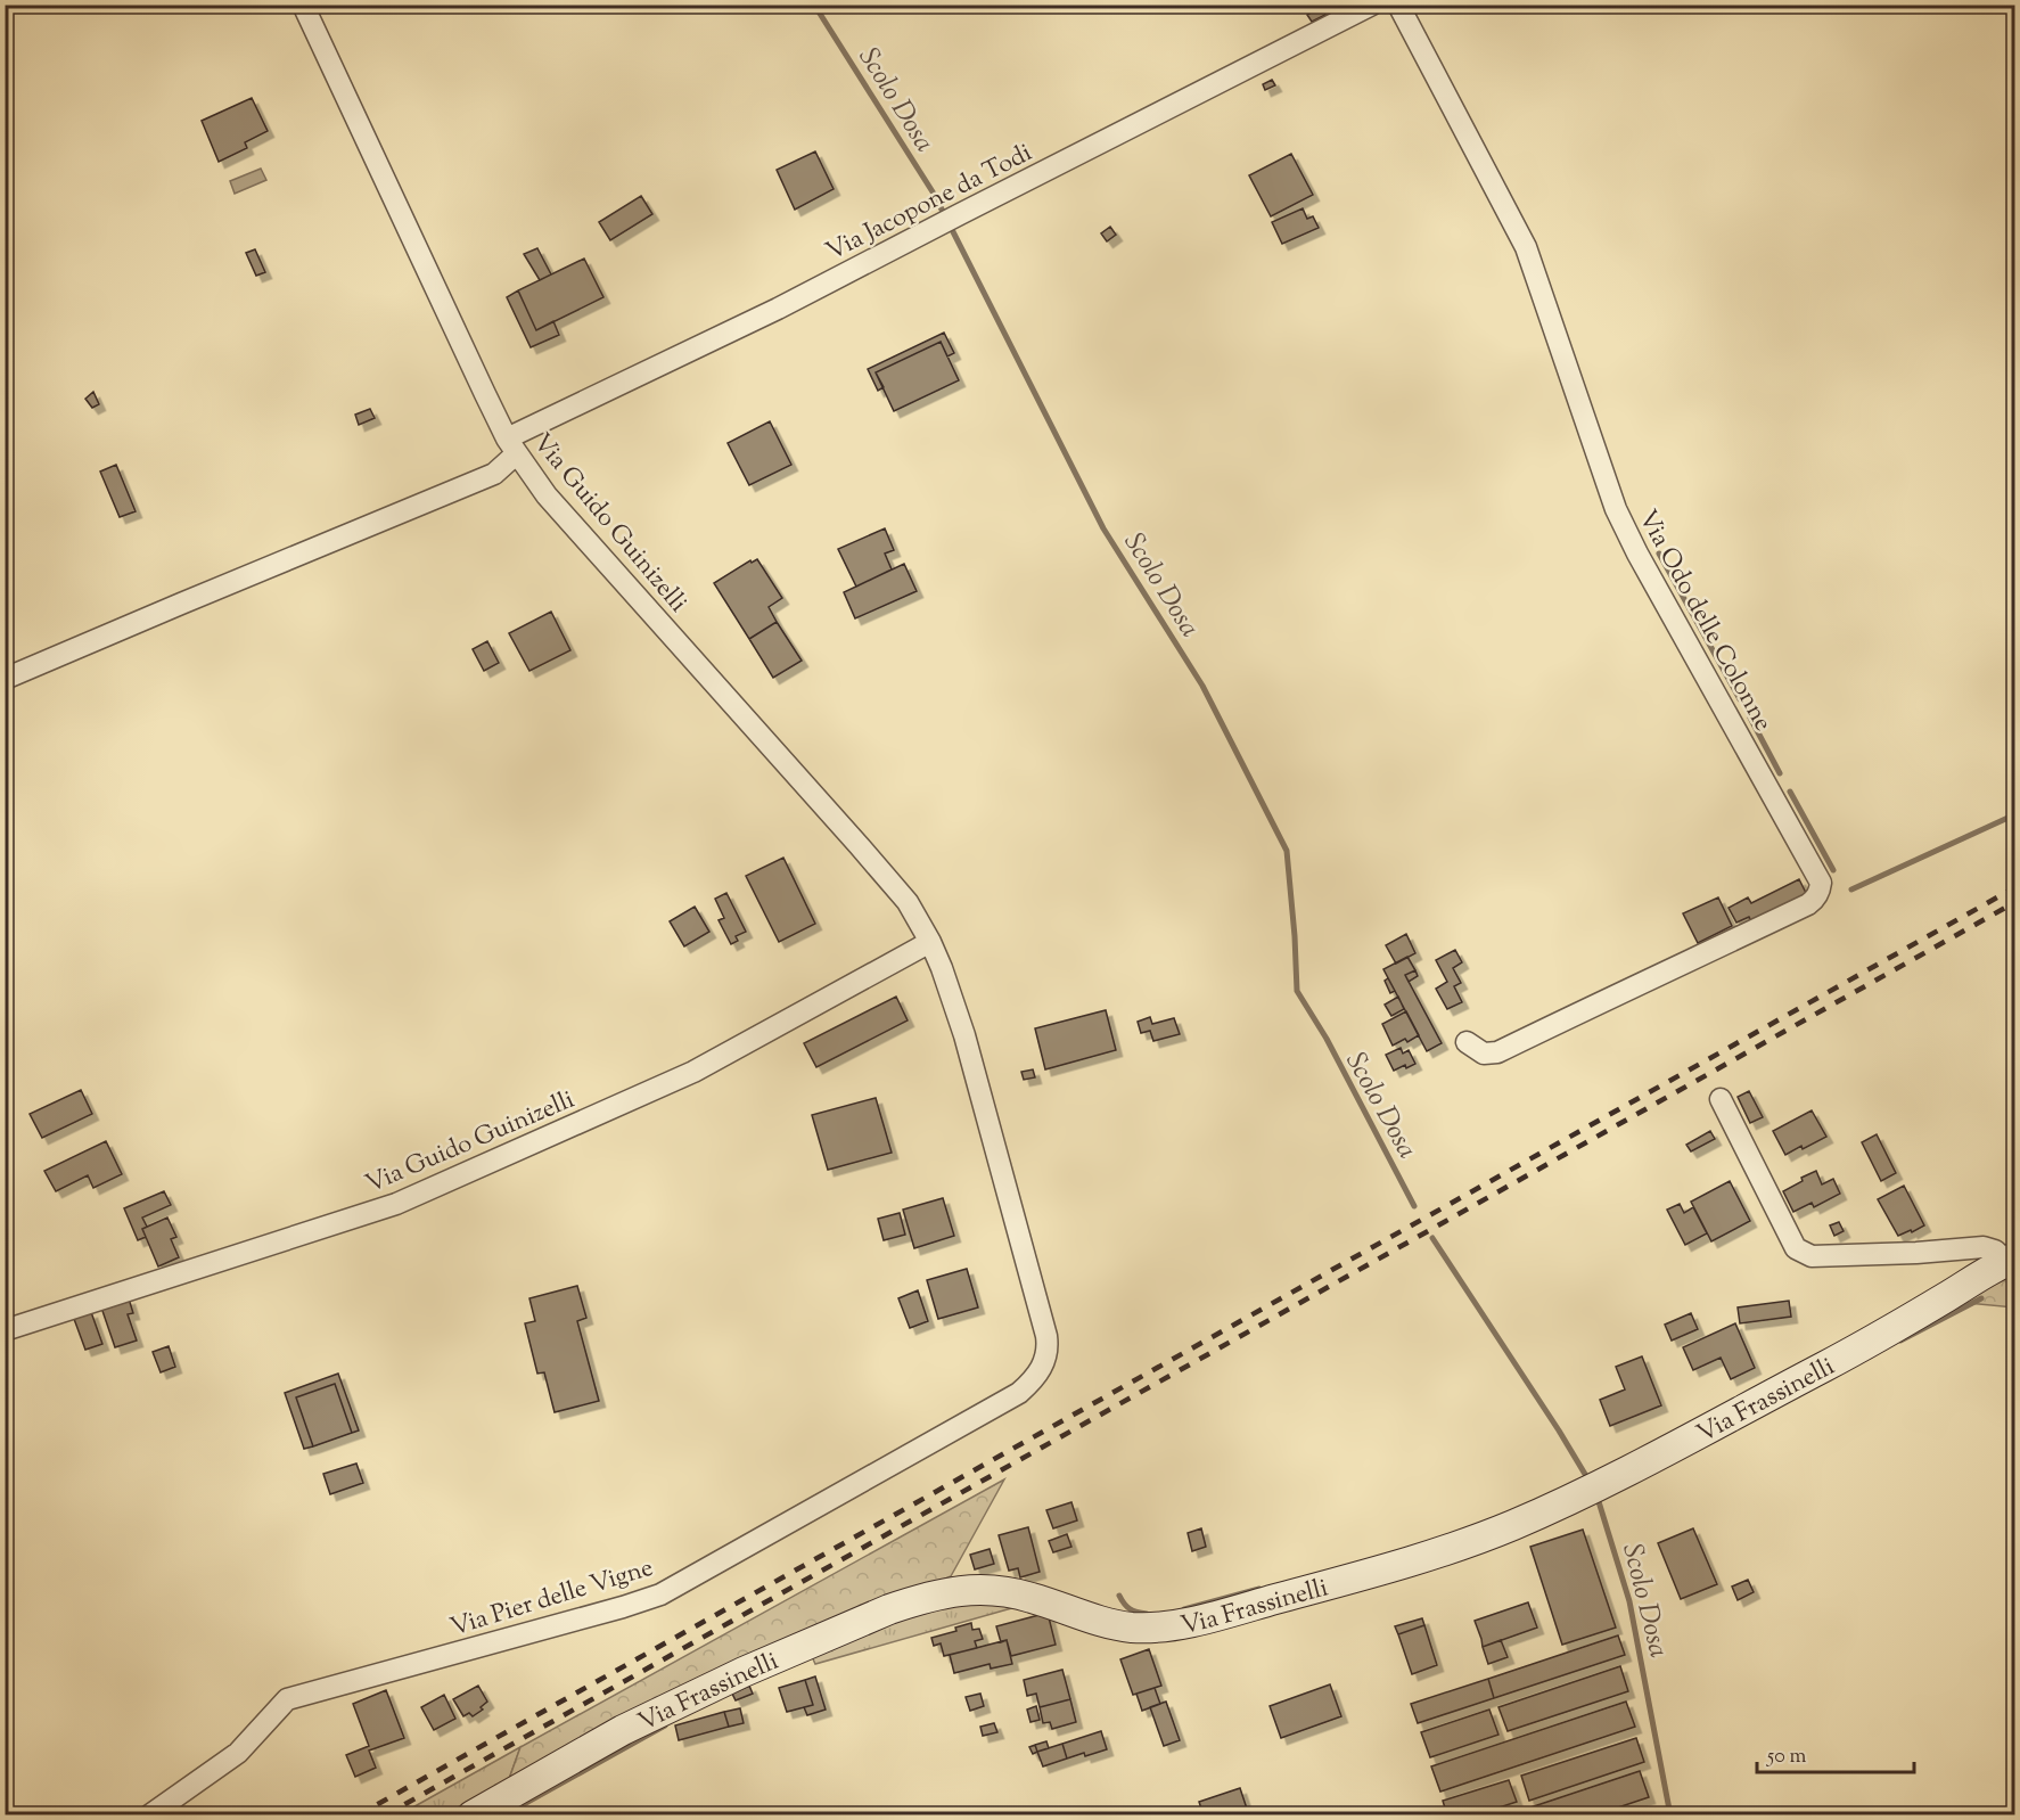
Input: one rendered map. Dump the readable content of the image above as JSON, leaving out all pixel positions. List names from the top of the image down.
{
  "streets": {
    "street": [
      "Via Jacopone da Todi",
      "Via Guido Guinizelli",
      "Via Odo delle Colonne",
      "Via Frassinelli",
      "Via Pier delle Vigne"
    ]
  },
  "crossings": [
    ["Via Jacopone da Todi", "Via Guido Guinizelli"],
    ["Via Guido Guinizelli", "Via Pier delle Vigne"]
  ],
  "water": ["Scolo Dosa"],
  "scale_bar": "50 m"
}
